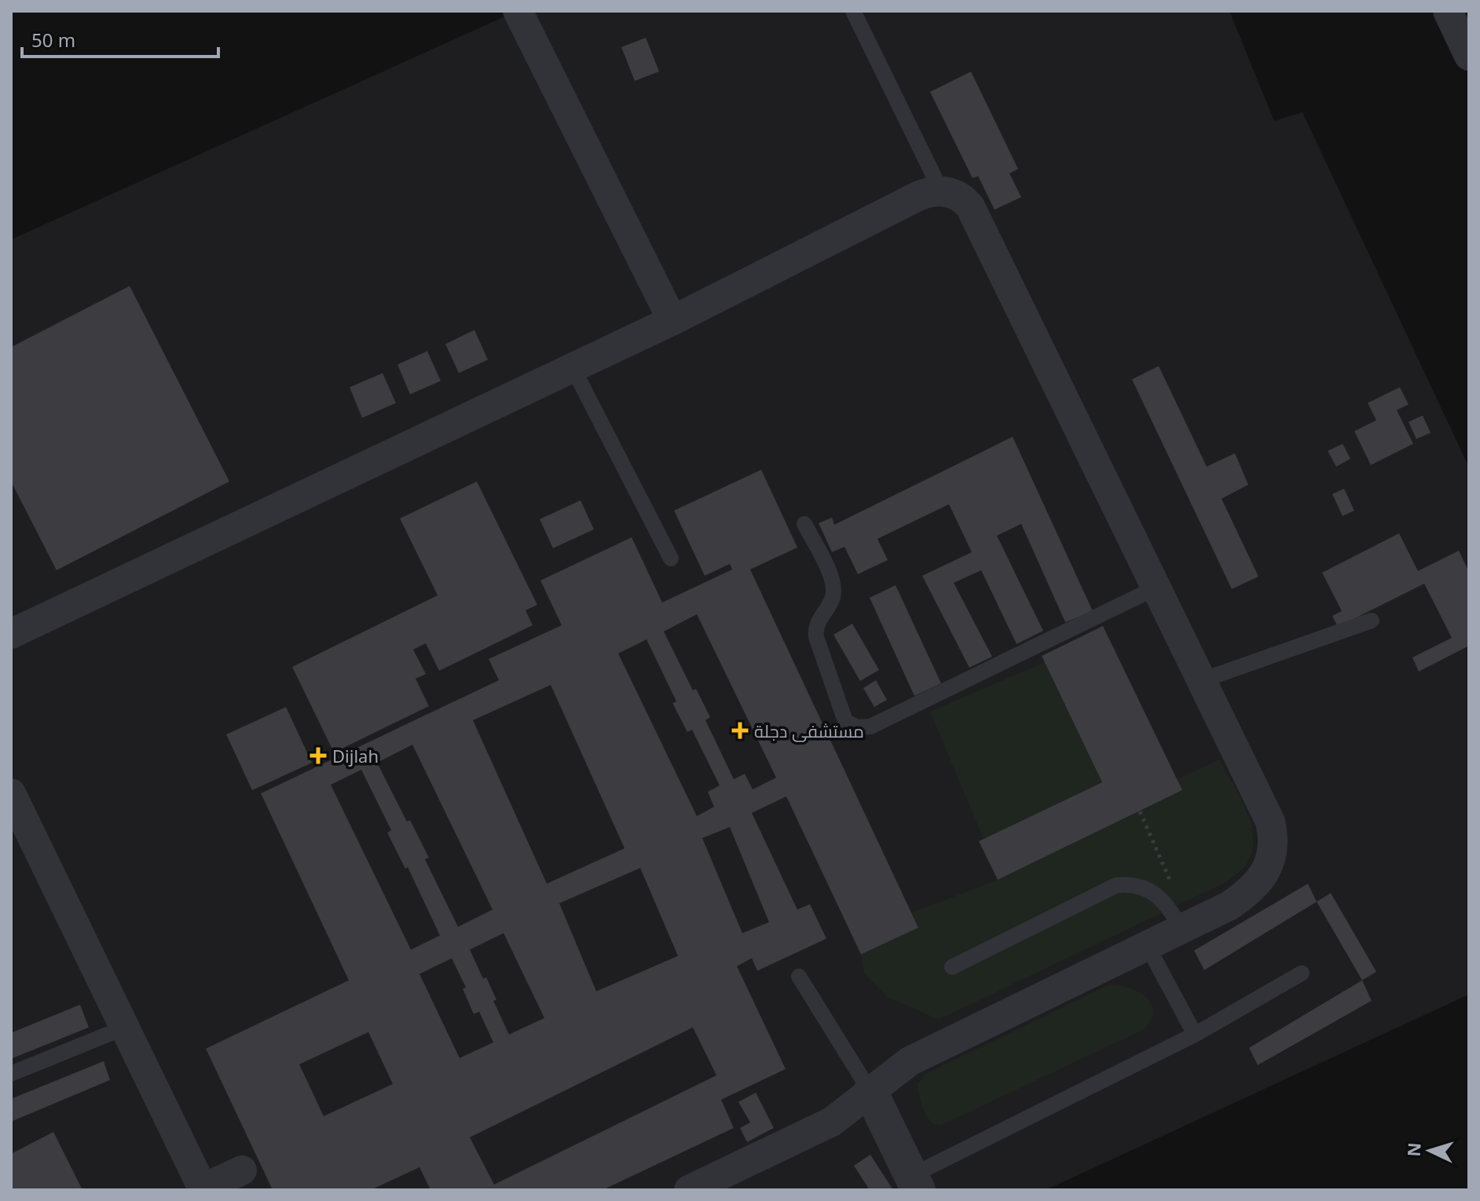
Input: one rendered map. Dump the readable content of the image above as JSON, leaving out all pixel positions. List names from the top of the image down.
{
  "places": {
    "health": ["مستشفى دجلة", "Dijlah"]
  },
  "scale_bar": "50 m",
  "north": "left"
}
